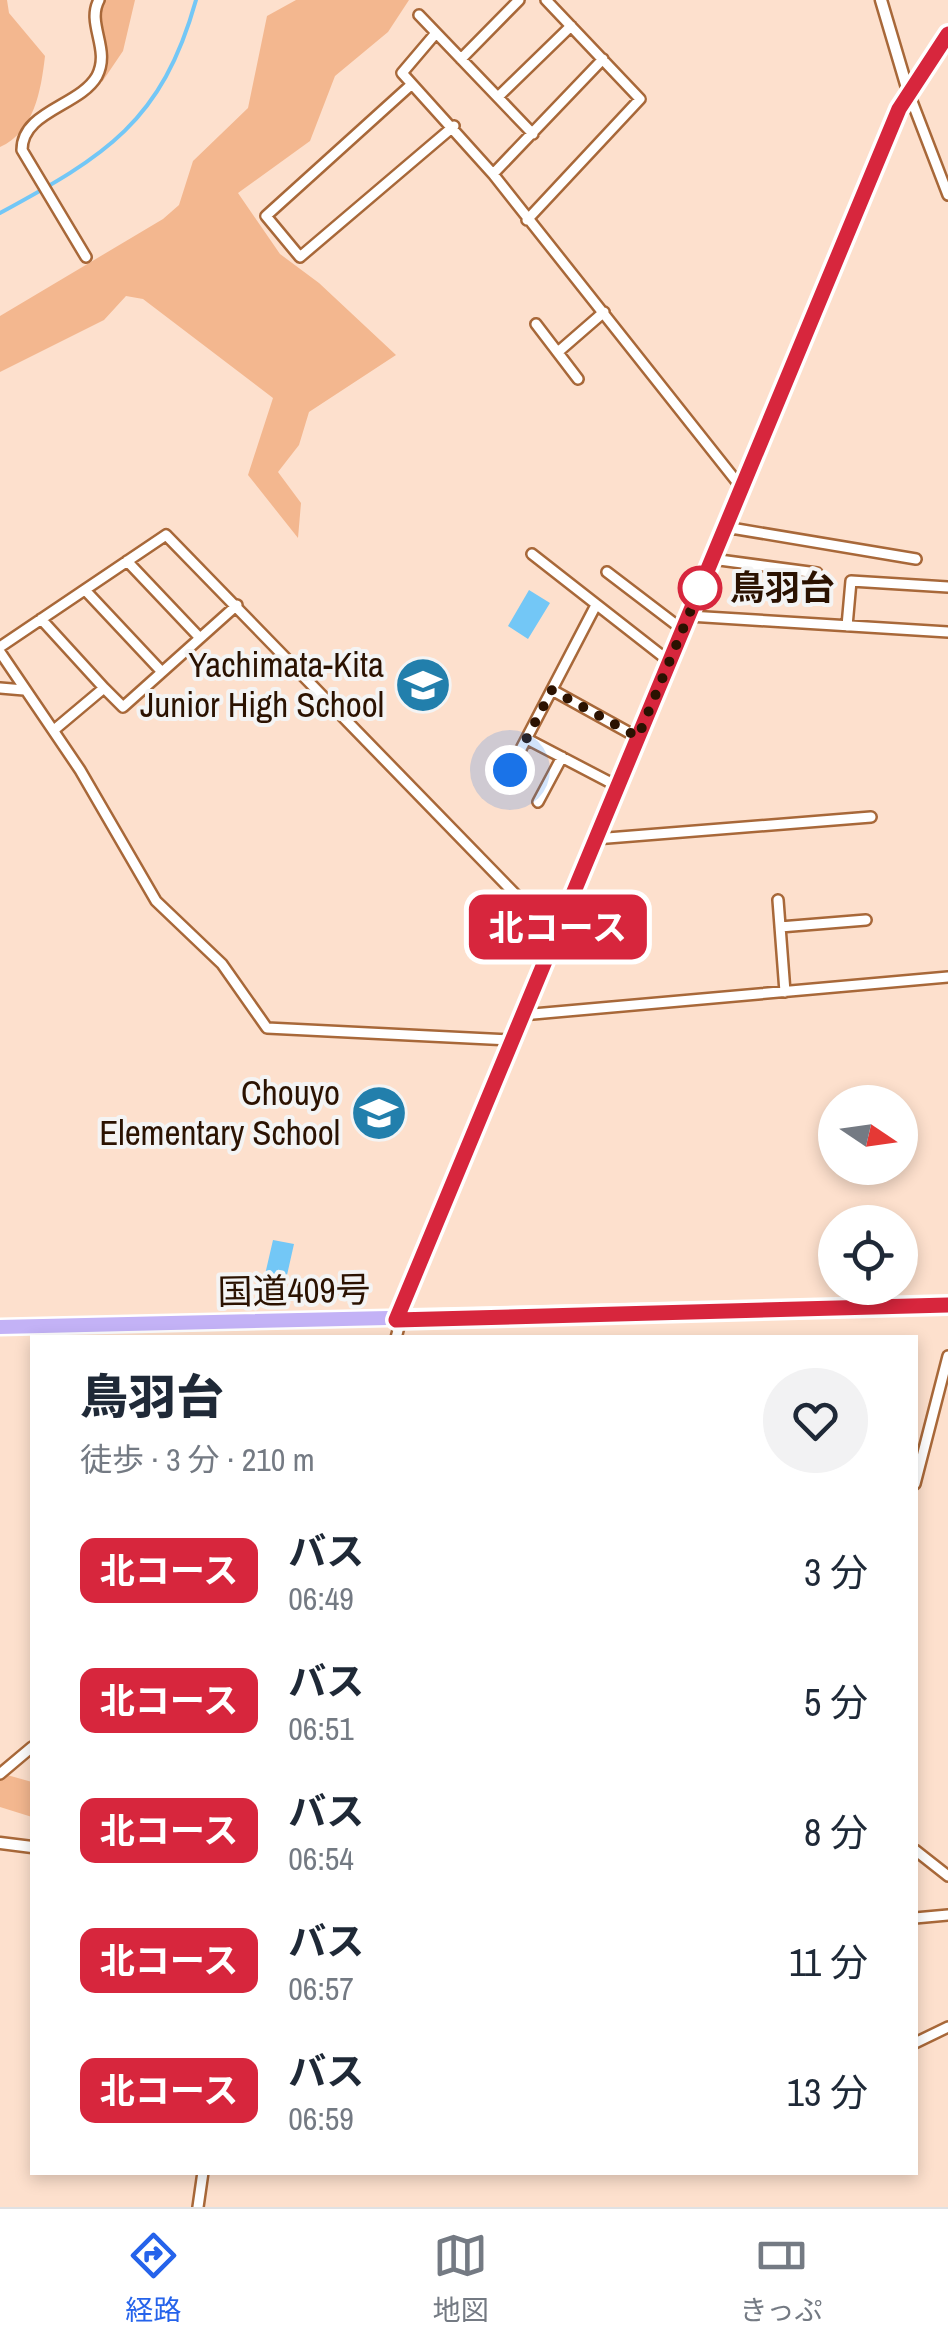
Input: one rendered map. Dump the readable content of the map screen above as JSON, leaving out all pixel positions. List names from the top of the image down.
{
  "streets": {
    "highway": ["国道409号"]
  },
  "places": {
    "other": ["鳥羽台"],
    "school or university": ["Yachimata-Kita Junior High School", "Chouyo Elementary School"]
  },
  "lines": ["bus line 北コース"],
  "north": "right",
  "page": {
    "on_map": "北コース",
    "heading": ["鳥羽台", "徒歩 · 3 分 · 210 m"],
    "list": [
      {
        "mark": "北コース",
        "name": "バス",
        "note": "06:49",
        "value": "3 分"
      },
      {
        "mark": "北コース",
        "name": "バス",
        "note": "06:51",
        "value": "5 分"
      },
      {
        "mark": "北コース",
        "name": "バス",
        "note": "06:54",
        "value": "8 分"
      },
      {
        "mark": "北コース",
        "name": "バス",
        "note": "06:57",
        "value": "11 分"
      },
      {
        "mark": "北コース",
        "name": "バス",
        "note": "06:59",
        "value": "13 分"
      }
    ],
    "tabs": ["経路", "地図", "きっぷ"]
  }
}
